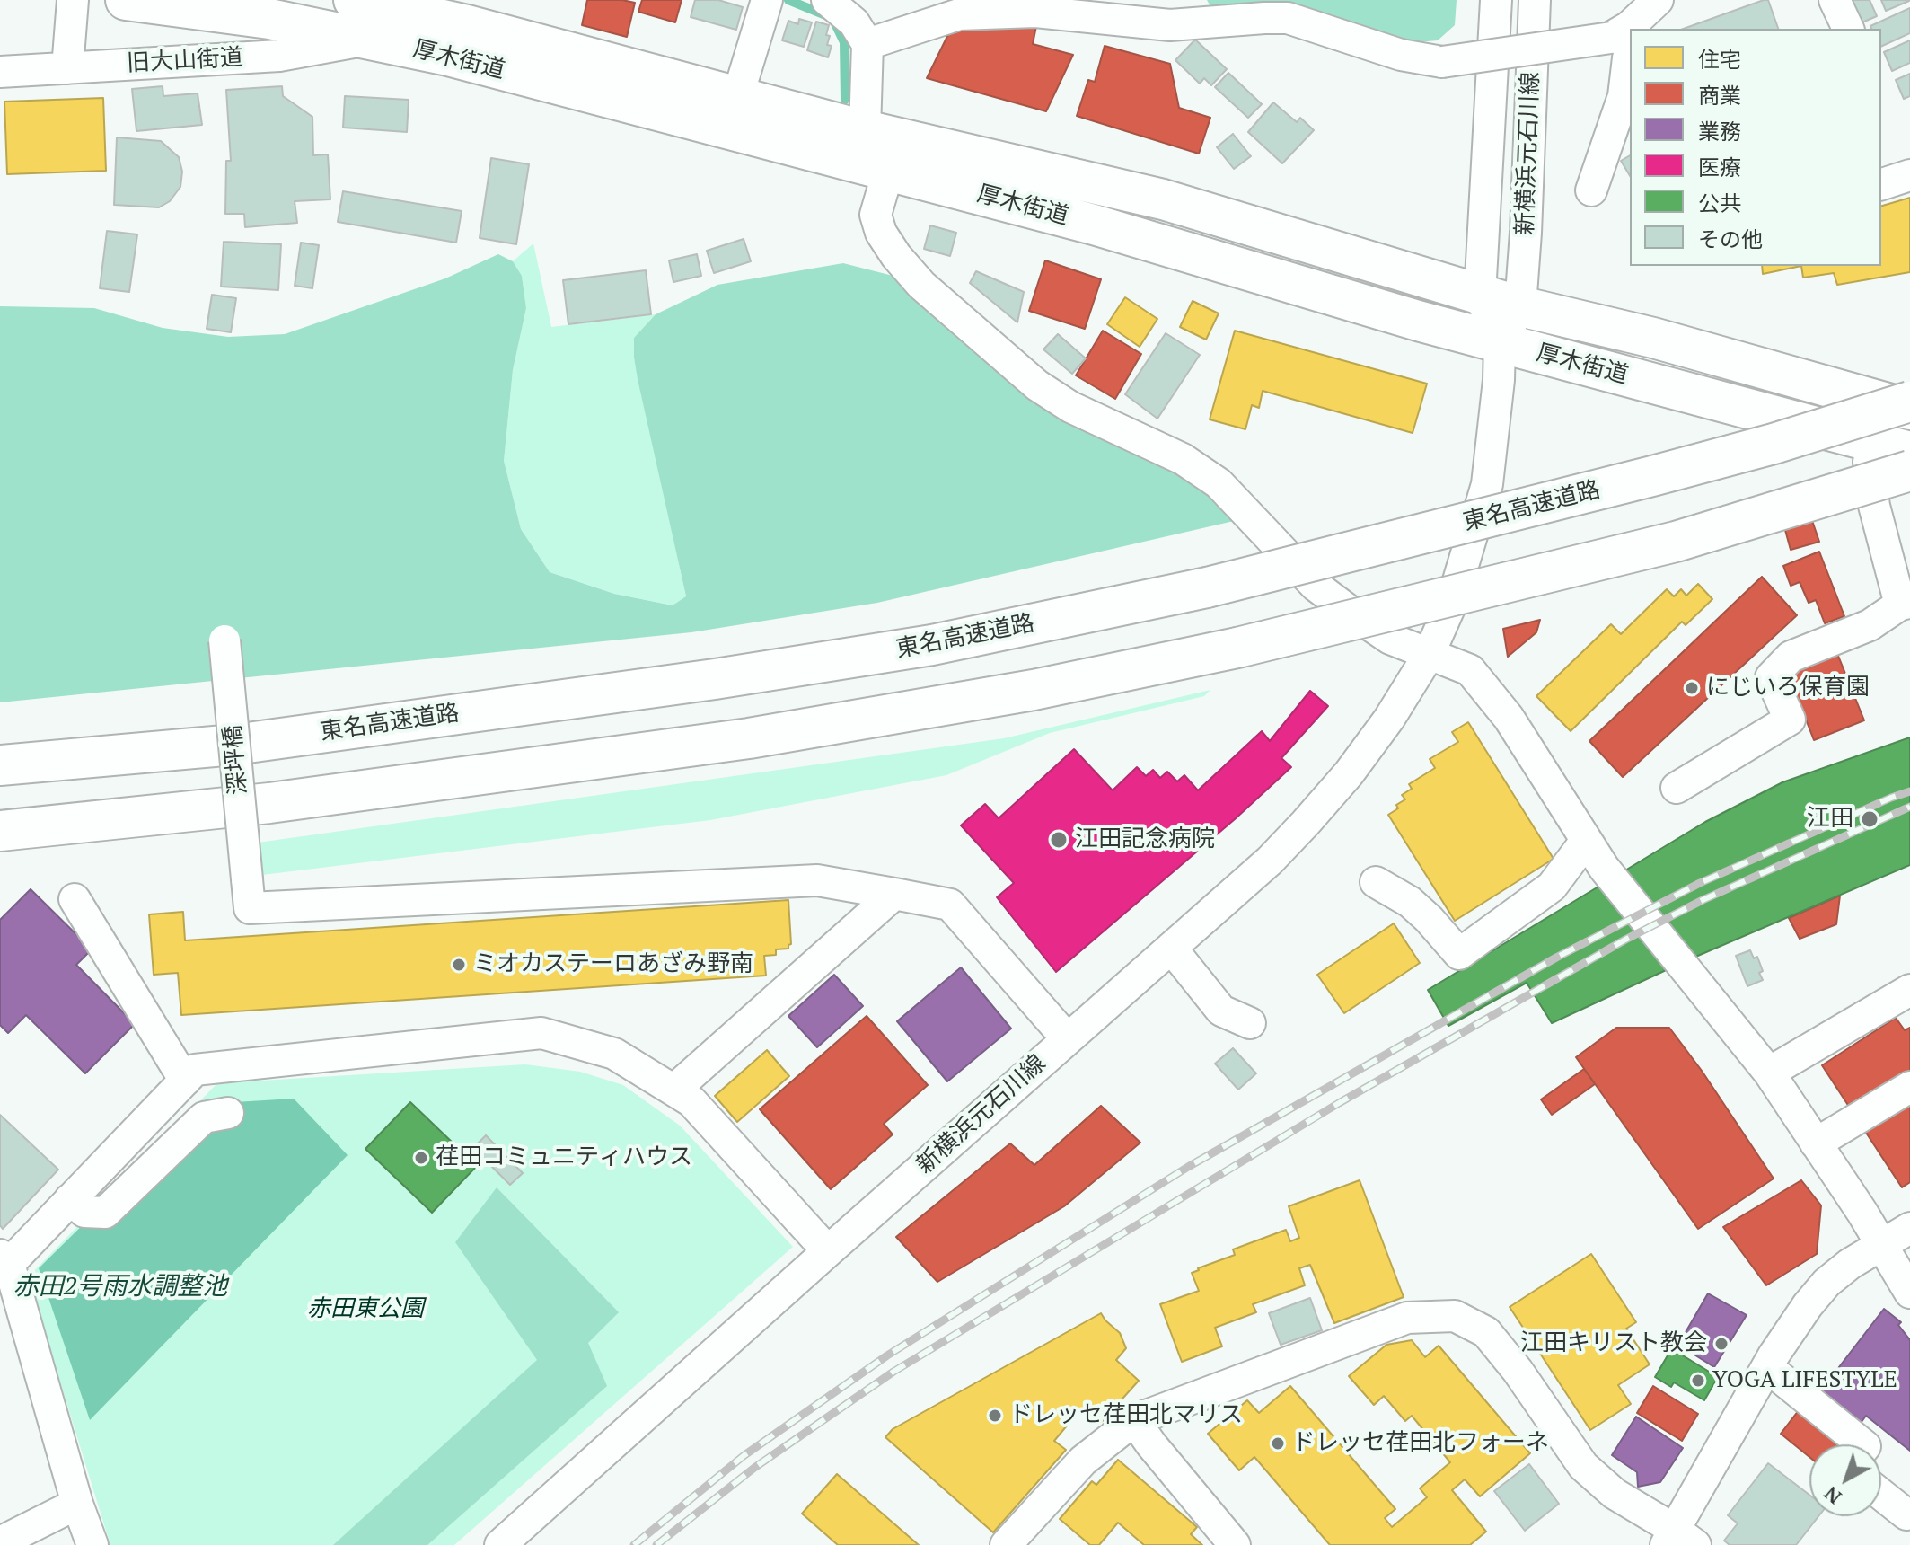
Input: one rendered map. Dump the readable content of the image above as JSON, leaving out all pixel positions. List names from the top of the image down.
{
  "streets": {
    "highway": ["厚木街道", "東名高速道路"],
    "street": ["旧大山街道", "新横浜元石川線", "深坪橋"]
  },
  "crossings": [
    ["厚木街道", "旧大山街道"],
    ["厚木街道", "新横浜元石川線"],
    ["厚木街道", "東名高速道路"]
  ],
  "water": ["赤田2号雨水調整池"],
  "parks": ["赤田東公園"],
  "places": [
    "にじいろ保育園",
    "江田",
    "江田記念病院",
    "ミオカステーロあざみ野南",
    "荏田コミュニティハウス",
    "江田キリスト教会",
    "YOGA LIFESTYLE",
    "ドレッセ荏田北マリス",
    "ドレッセ荏田北フォーネ"
  ],
  "legend": [
    "住宅",
    "商業",
    "業務",
    "医療",
    "公共",
    "その他"
  ],
  "north": "bottom left"
}
